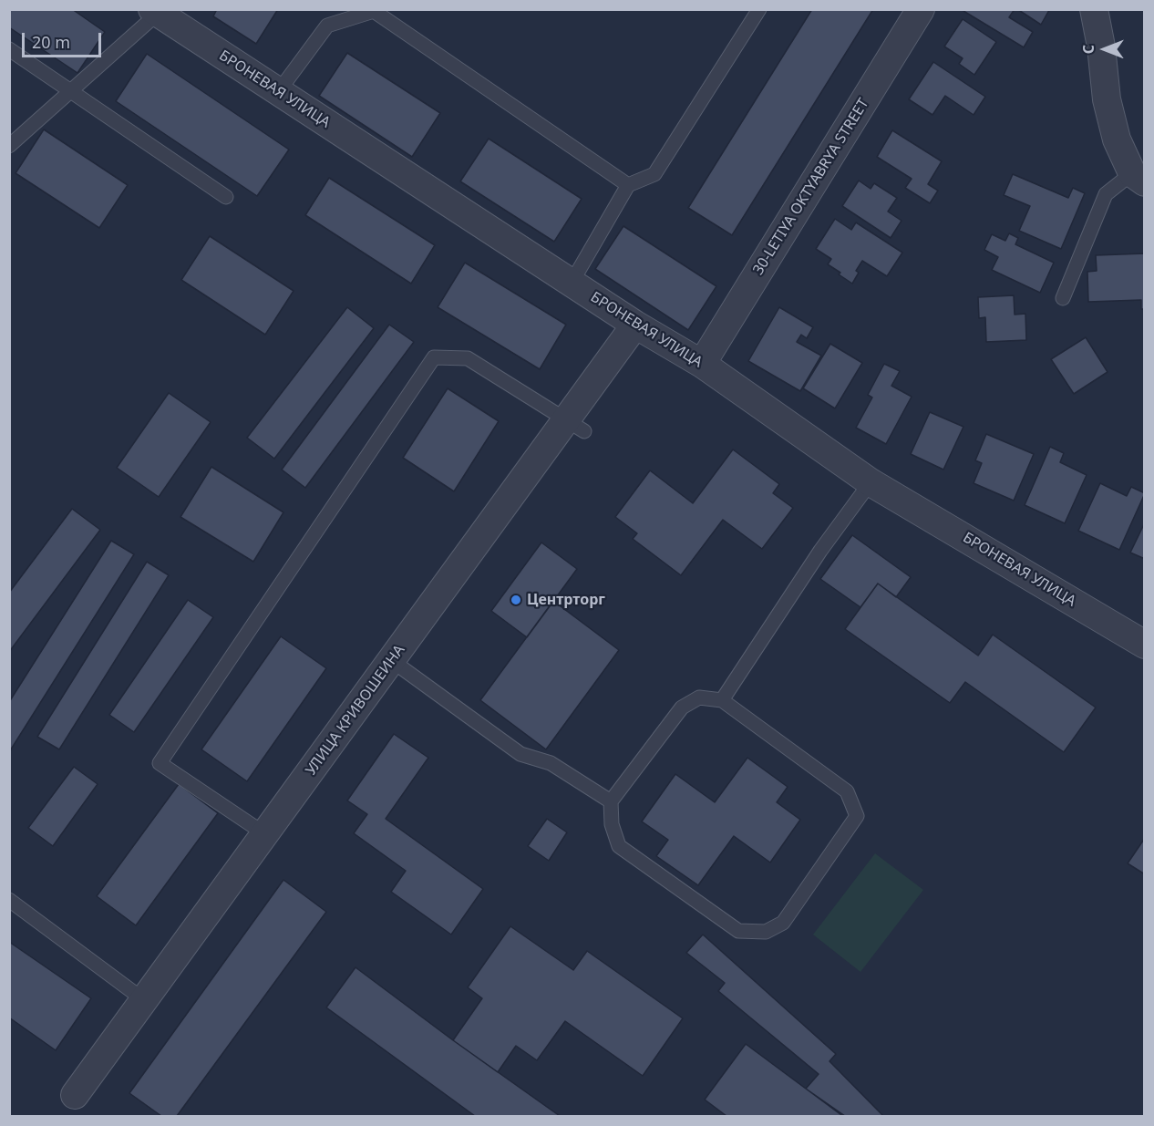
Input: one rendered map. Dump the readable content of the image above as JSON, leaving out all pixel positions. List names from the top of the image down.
{
  "streets": {
    "street": ["БРОНЕВАЯ УЛИЦА", "30-LETIYA OKTYABRYA STREET", "УЛИЦА КРИВОШЕИНА"]
  },
  "crossings": [
    ["БРОНЕВАЯ УЛИЦА", "30-LETIYA OKTYABRYA STREET"],
    ["БРОНЕВАЯ УЛИЦА", "УЛИЦА КРИВОШЕИНА"]
  ],
  "places": ["Центрторг"],
  "scale_bar": "20 m",
  "north": "left"
}
